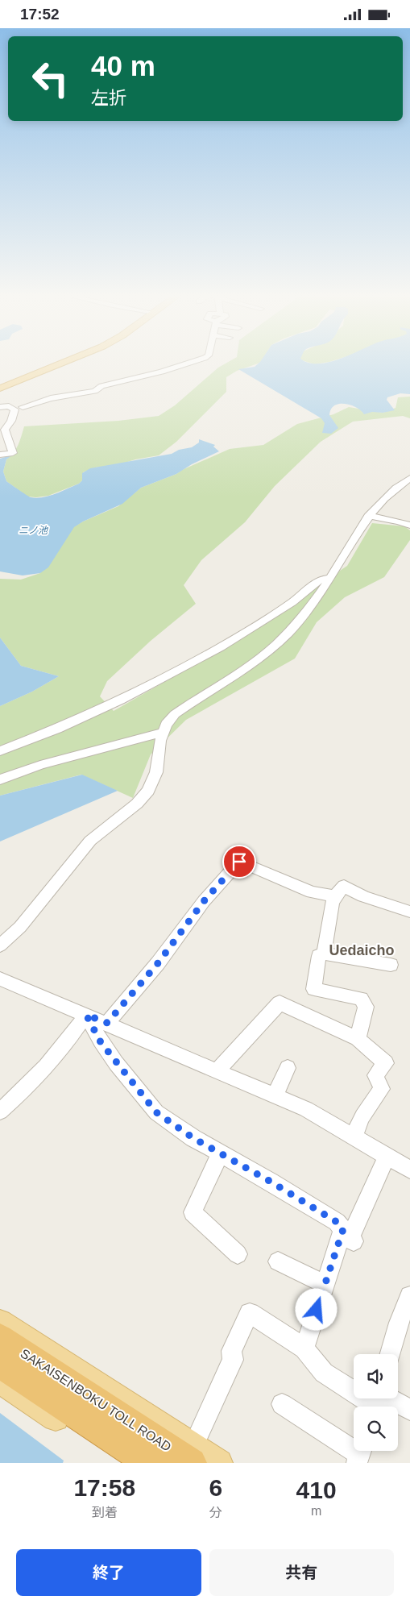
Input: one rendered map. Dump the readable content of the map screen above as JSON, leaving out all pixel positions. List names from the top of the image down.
{
  "streets": {
    "highway": ["SAKAISENBOKU TOLL ROAD"]
  },
  "districts": ["Uedaicho"],
  "water": ["ニノ池"],
  "page": {
    "status": "17:52",
    "turn": ["40 m", "左折"],
    "eta": [
      "17:58",
      "到着",
      "6",
      "分",
      "410",
      "m"
    ],
    "buttons": ["終了", "共有"]
  }
}
